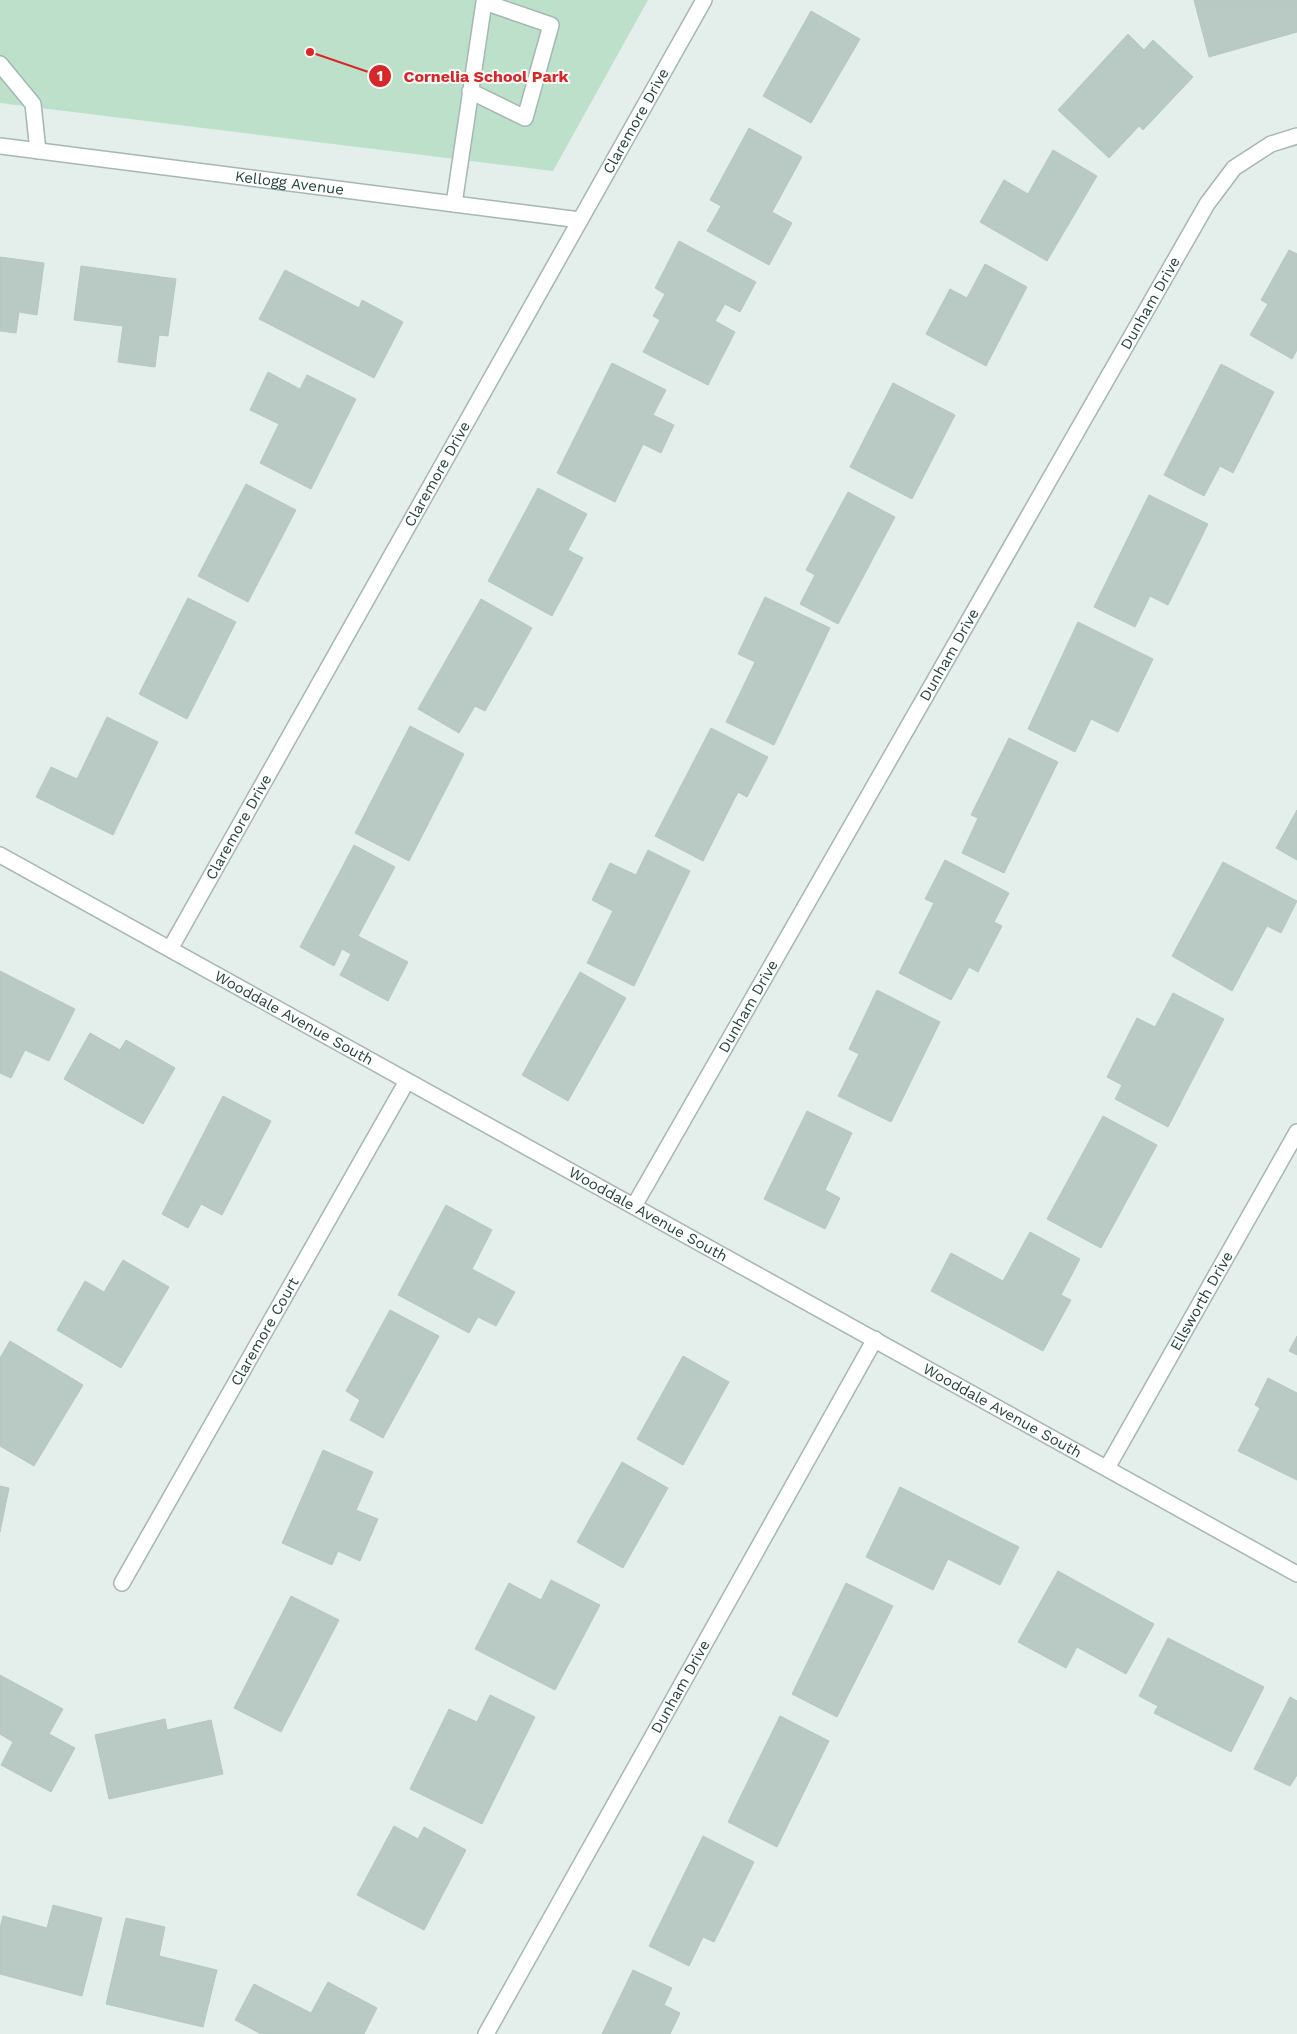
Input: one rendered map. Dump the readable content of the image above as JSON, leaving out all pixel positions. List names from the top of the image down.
{
  "streets": {
    "street": [
      "Claremore Drive",
      "Kellogg Avenue",
      "Dunham Drive",
      "Wooddale Avenue South",
      "Ellsworth Drive",
      "Claremore Court"
    ]
  },
  "crossings": [
    ["Claremore Drive", "Kellogg Avenue"],
    ["Claremore Drive", "Wooddale Avenue South"],
    ["Dunham Drive", "Wooddale Avenue South"],
    ["Wooddale Avenue South", "Ellsworth Drive"],
    ["Wooddale Avenue South", "Claremore Court"]
  ],
  "places": ["Cornelia School Park"]
}
